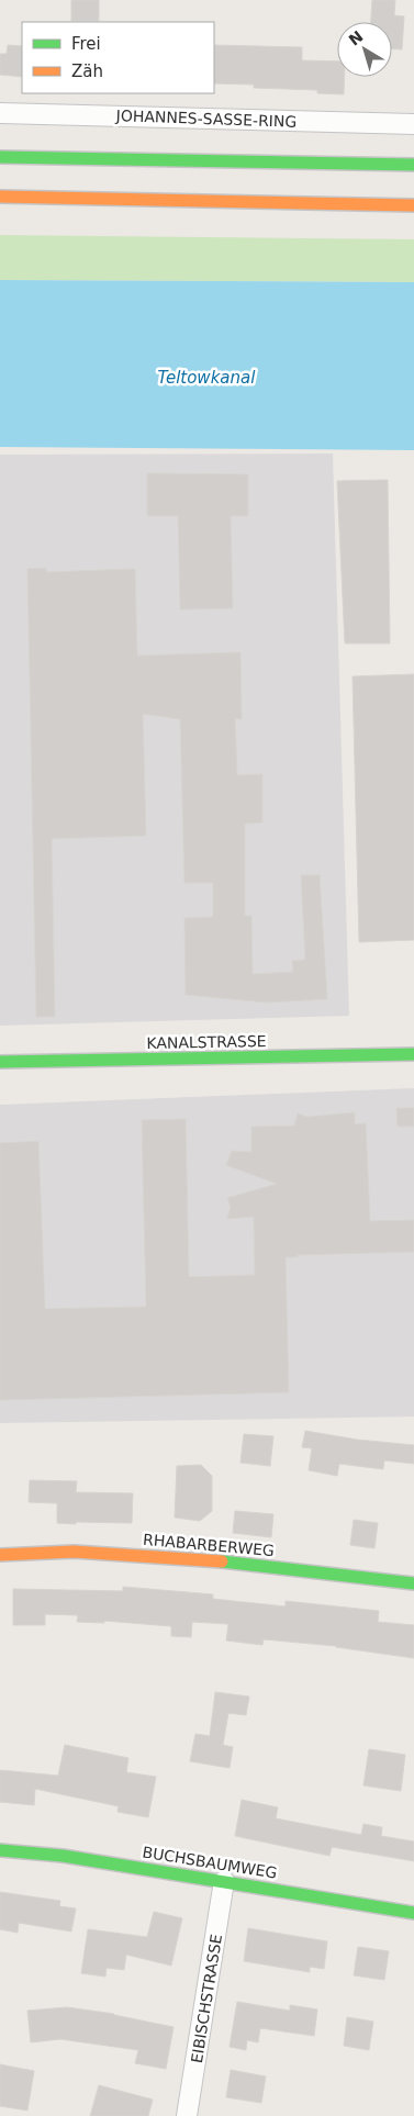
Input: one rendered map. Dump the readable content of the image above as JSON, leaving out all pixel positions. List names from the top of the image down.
{
  "streets": {
    "main road": ["KANALSTRASSE", "RHABARBERWEG", "BUCHSBAUMWEG"],
    "street": ["JOHANNES-SASSE-RING", "EIBISCHSTRASSE"]
  },
  "crossings": [
    ["BUCHSBAUMWEG", "EIBISCHSTRASSE"]
  ],
  "water": ["Teltowkanal"],
  "legend": ["Frei", "Zäh"],
  "north": "top left"
}
